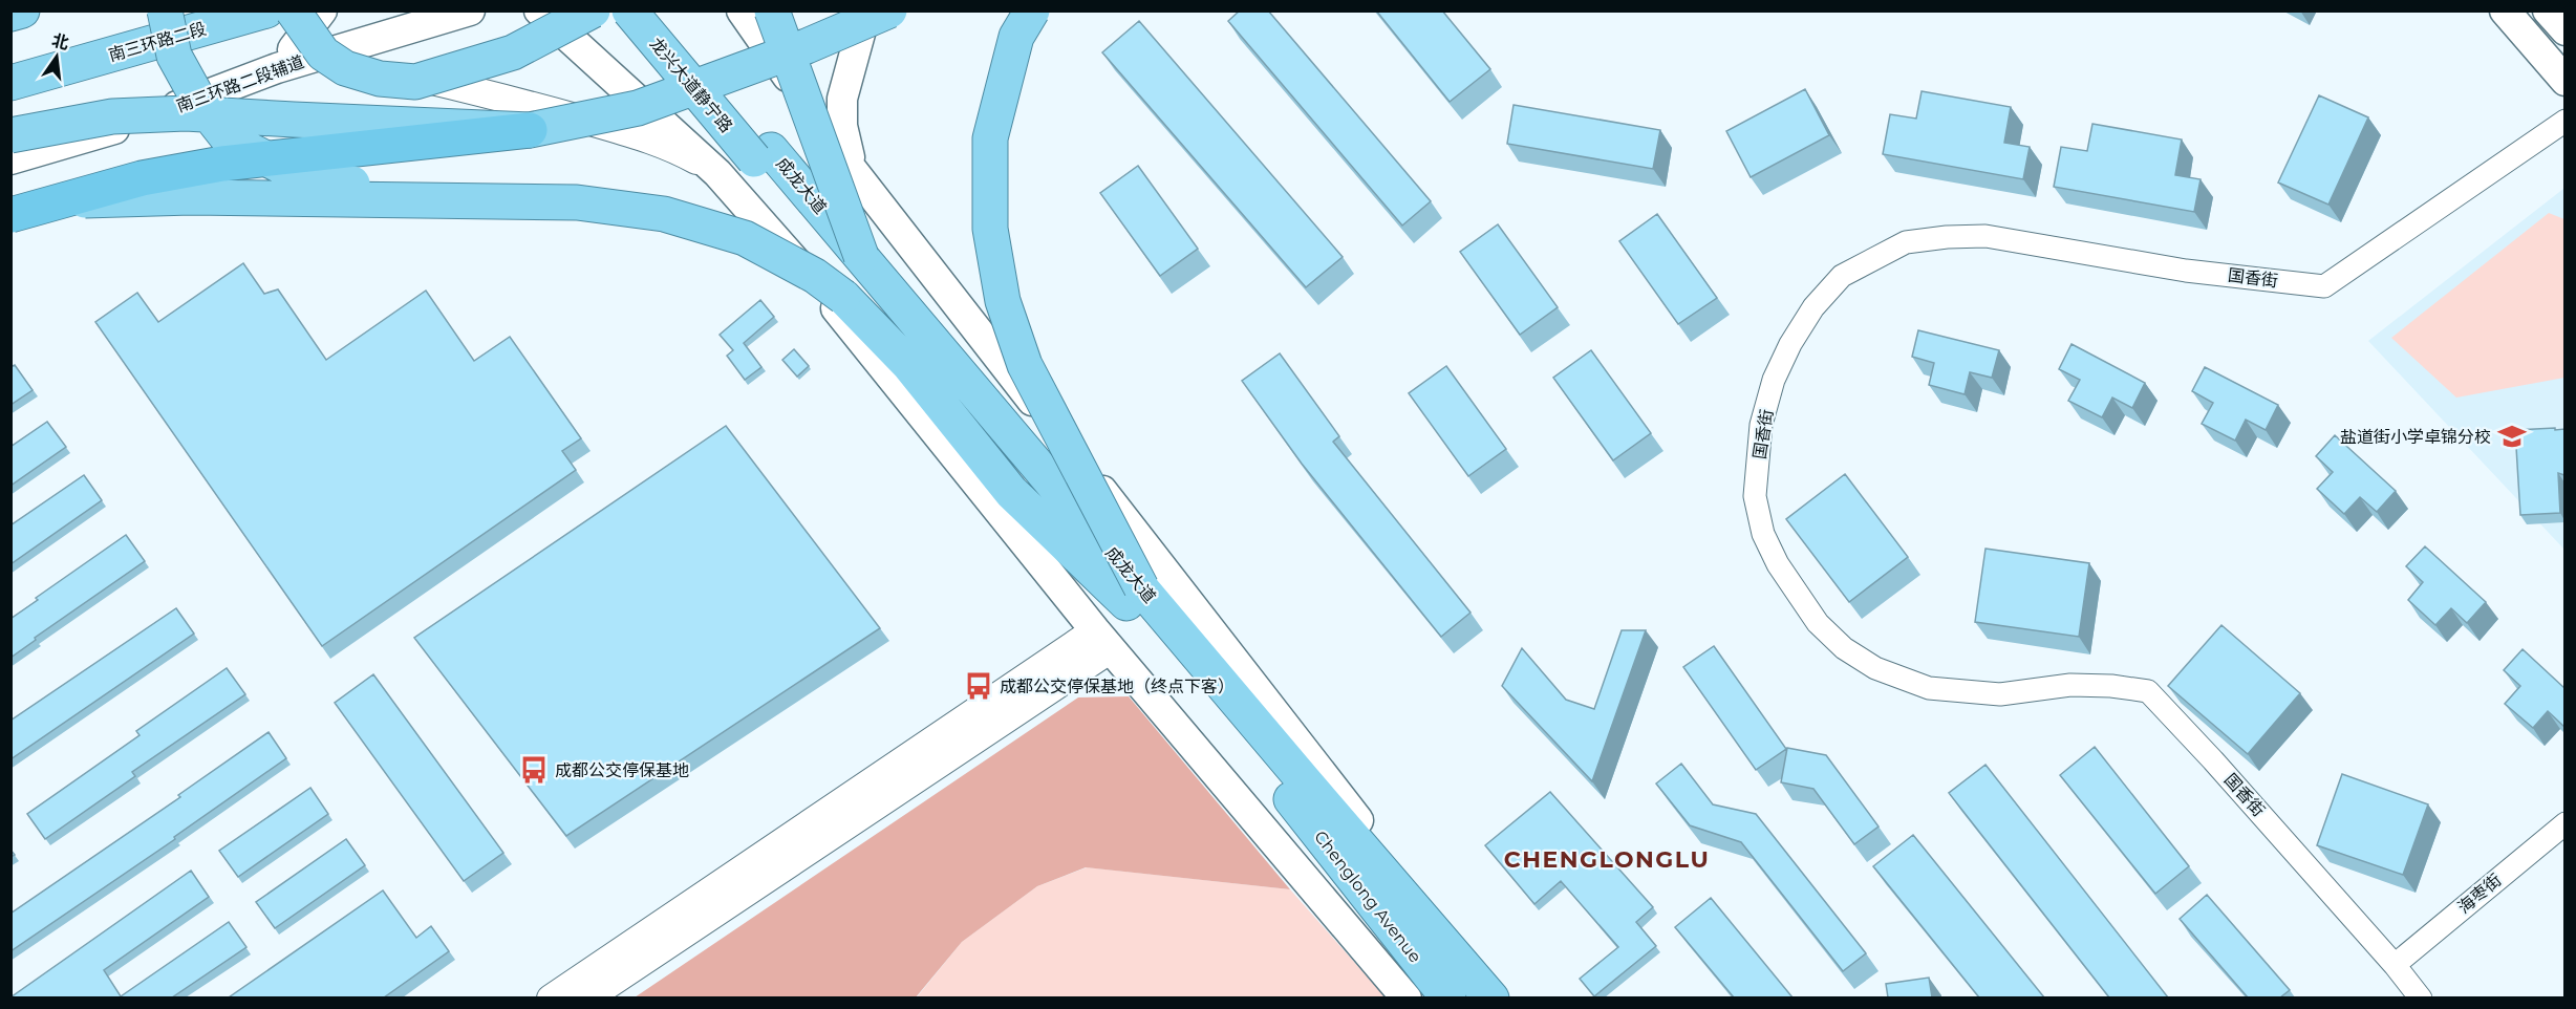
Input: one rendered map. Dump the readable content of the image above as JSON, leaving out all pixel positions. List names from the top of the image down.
{
  "streets": {
    "highway": [
      "南三环路二段",
      "龙兴大道静宁路",
      "成龙大道",
      "Chenglong Avenue"
    ],
    "main road": ["南三环路二段辅道"],
    "street": ["国香街", "海枣街"]
  },
  "crossings": [
    ["龙兴大道静宁路", "成龙大道"],
    ["成龙大道", "Chenglong Avenue"],
    ["国香街", "海枣街"]
  ],
  "districts": ["CHENGLONGLU"],
  "places": {
    "school or university": ["盐道街小学卓锦分校"],
    "bus stop": ["成都公交停保基地（终点下客）", "成都公交停保基地"]
  },
  "north": "top"
}
